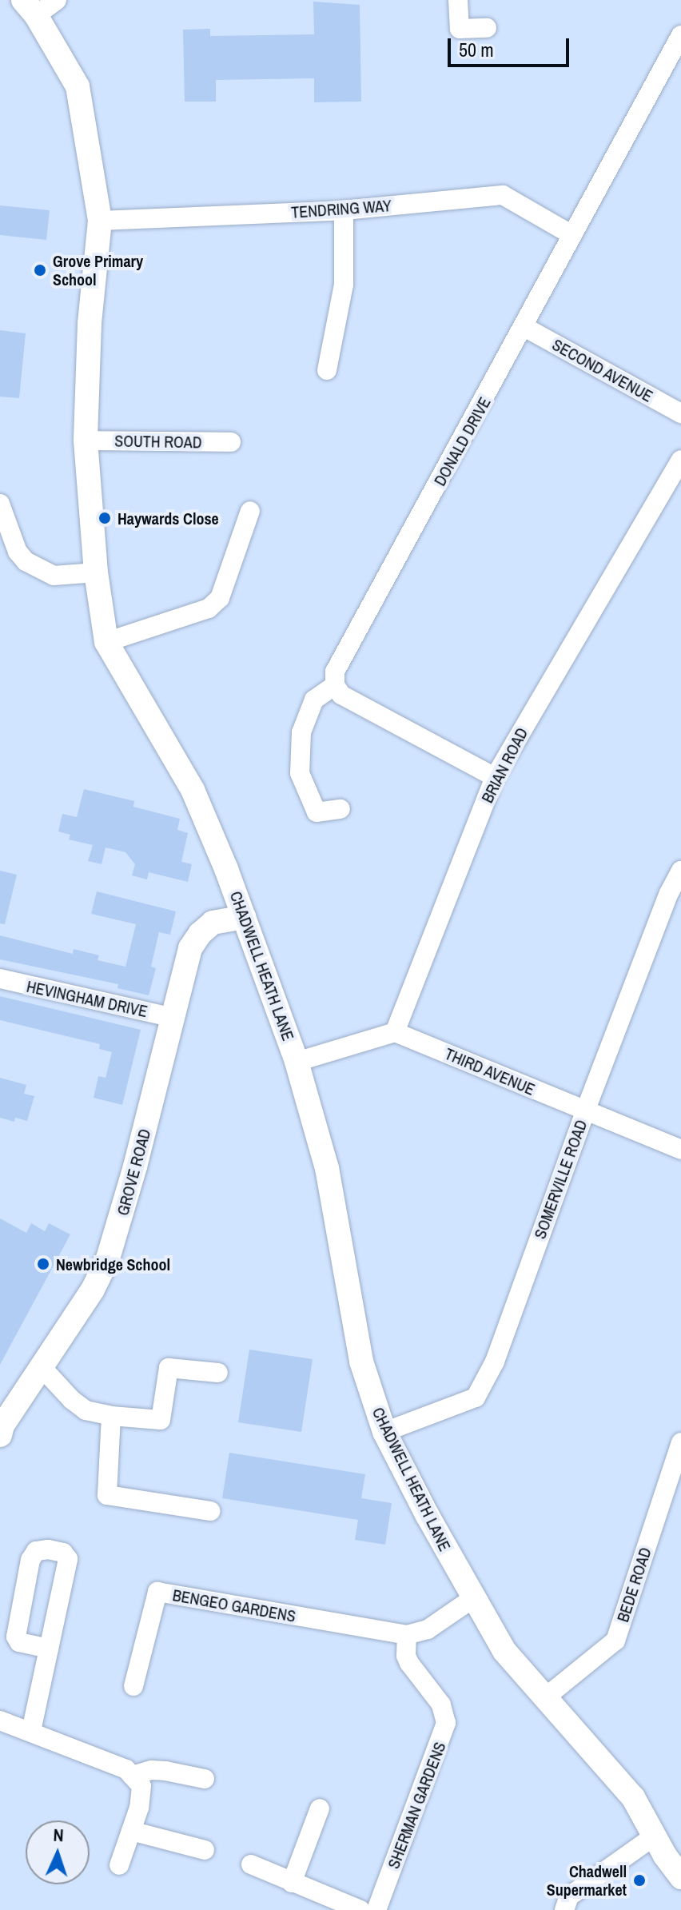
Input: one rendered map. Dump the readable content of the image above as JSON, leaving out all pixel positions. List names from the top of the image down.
{
  "streets": {
    "street": [
      "TENDRING WAY",
      "SECOND AVENUE",
      "SOUTH ROAD",
      "DONALD DRIVE",
      "BRIAN ROAD",
      "CHADWELL HEATH LANE",
      "HEVINGHAM DRIVE",
      "THIRD AVENUE",
      "GROVE ROAD",
      "SOMERVILLE ROAD",
      "BEDE ROAD",
      "BENGEO GARDENS",
      "SHERMAN GARDENS"
    ]
  },
  "crossings": [
    ["TENDRING WAY", "DONALD DRIVE"],
    ["TENDRING WAY", "CHADWELL HEATH LANE"],
    ["SECOND AVENUE", "DONALD DRIVE"],
    ["SOUTH ROAD", "CHADWELL HEATH LANE"],
    ["BRIAN ROAD", "THIRD AVENUE"],
    ["CHADWELL HEATH LANE", "GROVE ROAD"],
    ["CHADWELL HEATH LANE", "SOMERVILLE ROAD"],
    ["CHADWELL HEATH LANE", "BEDE ROAD"],
    ["HEVINGHAM DRIVE", "GROVE ROAD"],
    ["THIRD AVENUE", "SOMERVILLE ROAD"],
    ["BENGEO GARDENS", "SHERMAN GARDENS"]
  ],
  "places": [
    "Grove Primary School",
    "Haywards Close",
    "Newbridge School",
    "Chadwell Supermarket"
  ],
  "scale_bar": "50 m",
  "north": "top"
}
